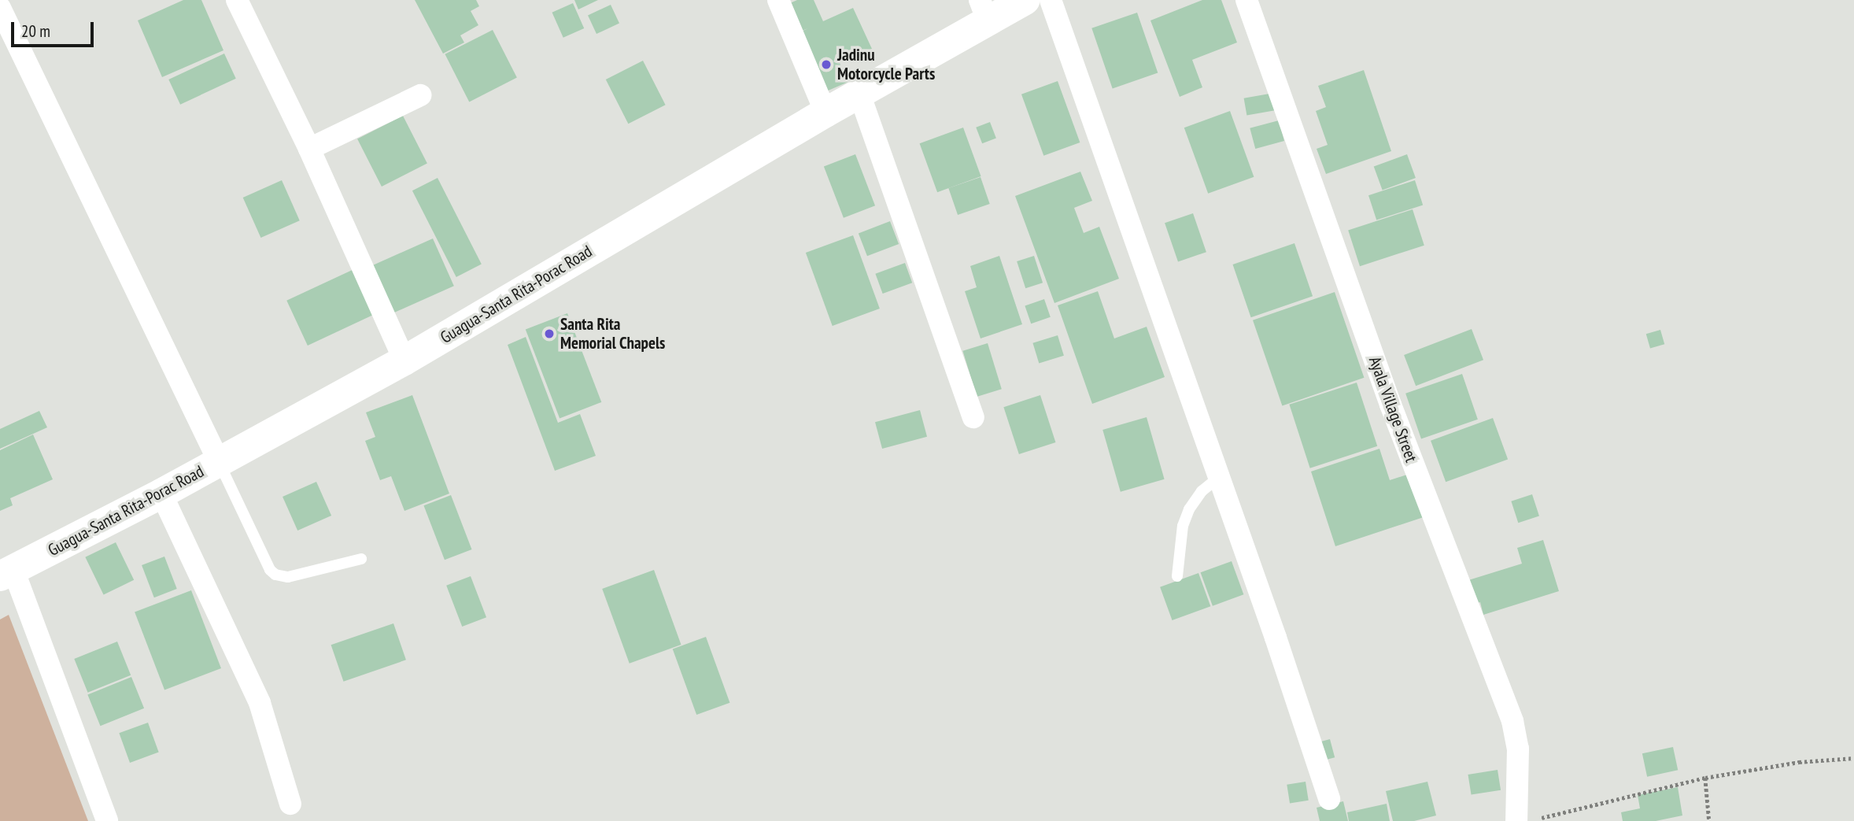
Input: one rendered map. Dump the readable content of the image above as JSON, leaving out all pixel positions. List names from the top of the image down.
{
  "streets": {
    "main road": ["Guagua-Santa Rita-Porac Road"],
    "street": ["Ayala Village Street"]
  },
  "places": ["Jadinu Motorcycle Parts", "Santa Rita Memorial Chapels"],
  "scale_bar": "20 m"
}
